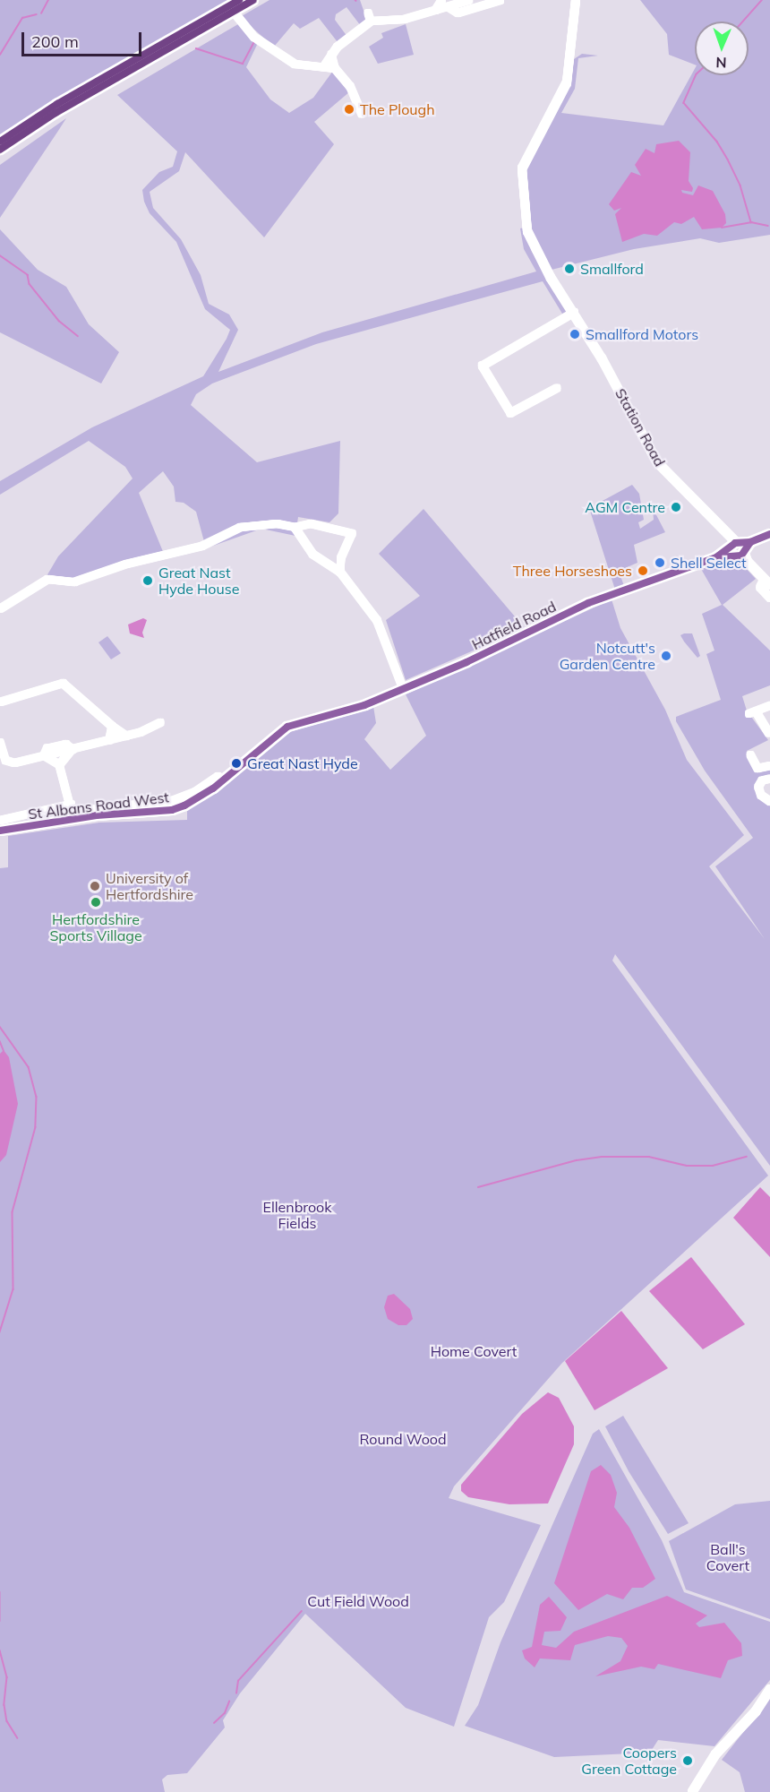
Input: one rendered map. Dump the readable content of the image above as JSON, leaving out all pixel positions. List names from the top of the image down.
{
  "streets": {
    "main road": ["Hatfield Road", "St Albans Road West"],
    "street": ["Station Road"]
  },
  "crossings": [
    ["Station Road", "Hatfield Road"],
    ["Hatfield Road", "St Albans Road West"]
  ],
  "parks": [
    "Ellenbrook Fields",
    "Home Covert",
    "Round Wood",
    "Ball's Covert",
    "Cut Field Wood"
  ],
  "places": [
    "The Plough",
    "Smallford",
    "Smallford Motors",
    "AGM Centre",
    "Shell Select",
    "Three Horseshoes",
    "Great Nast Hyde House",
    "Notcutt's Garden Centre",
    "Great Nast Hyde",
    "University of Hertfordshire",
    "Hertfordshire Sports Village",
    "Coopers Green Cottage"
  ],
  "scale_bar": "200 m",
  "north": "bottom"
}
